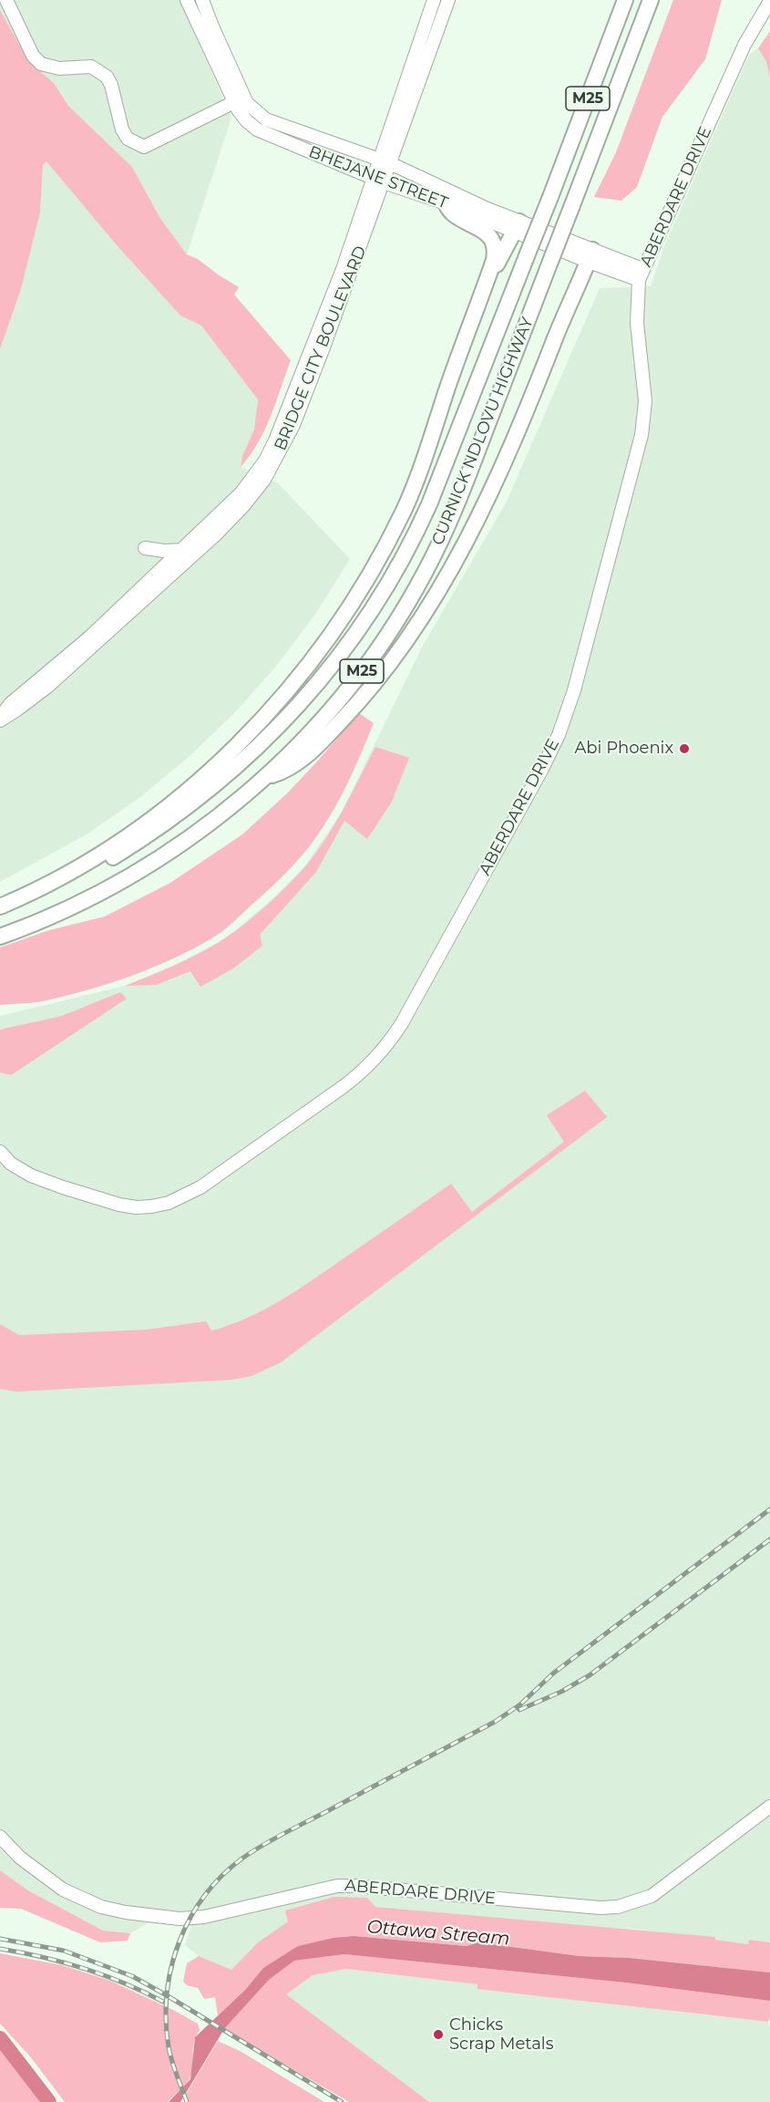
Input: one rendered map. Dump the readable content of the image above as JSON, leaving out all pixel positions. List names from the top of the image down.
{
  "streets": {
    "main road": ["M25", "CURNICK NDLOVU HIGHWAY"],
    "street": ["BHEJANE STREET", "ABERDARE DRIVE", "BRIDGE CITY BOULEVARD"]
  },
  "crossings": [
    ["BHEJANE STREET", "ABERDARE DRIVE"],
    ["BHEJANE STREET", "BRIDGE CITY BOULEVARD"]
  ],
  "water": ["Ottawa Stream"],
  "places": ["Abi Phoenix", "Chicks Scrap Metals"]
}
